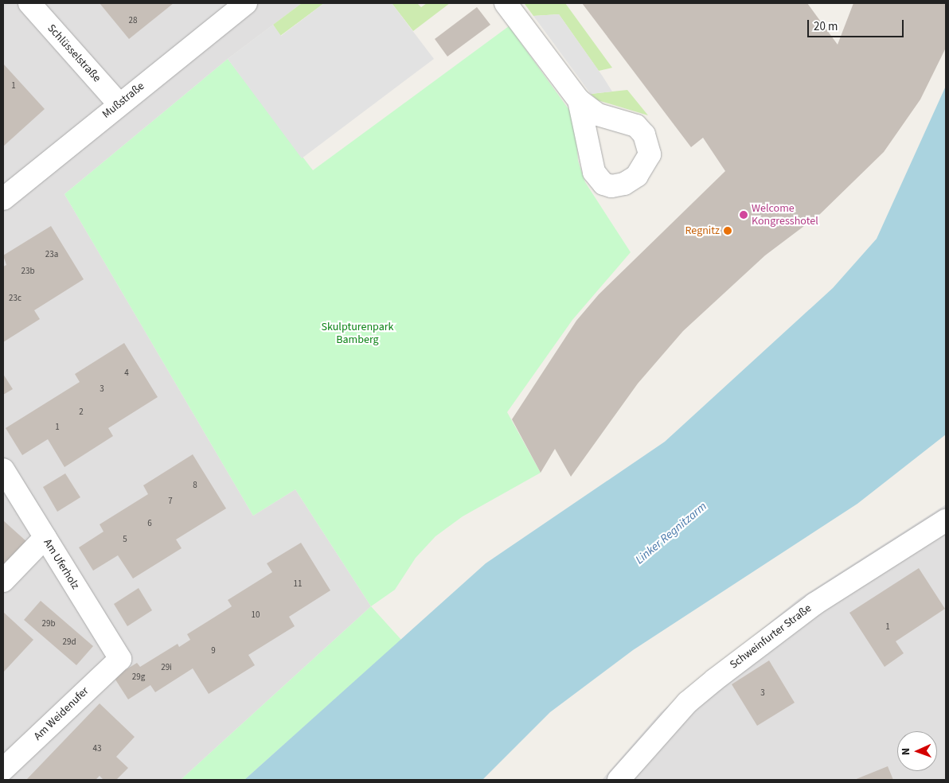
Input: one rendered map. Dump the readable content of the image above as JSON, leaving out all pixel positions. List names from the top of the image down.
{
  "streets": {
    "street": [
      "Schlüsselstraße",
      "Mußstraße",
      "Am Uferholz",
      "Schweinfurter Straße",
      "Am Weidenufer"
    ]
  },
  "crossings": [
    ["Schlüsselstraße", "Mußstraße"],
    ["Am Uferholz", "Am Weidenufer"]
  ],
  "water": ["Linker Regnitzarm"],
  "parks": ["Skulpturenpark Bamberg"],
  "places": ["Welcome Kongresshotel", "Regnitz"],
  "house_numbers": [
    "28",
    "1",
    "23a",
    "23b",
    "23c",
    "4",
    "3",
    "2",
    "1",
    "8",
    "7",
    "6",
    "5",
    "11",
    "10",
    "29b",
    "1",
    "29d",
    "9",
    "29i",
    "29g",
    "3",
    "43"
  ],
  "scale_bar": "20 m",
  "north": "left"
}
